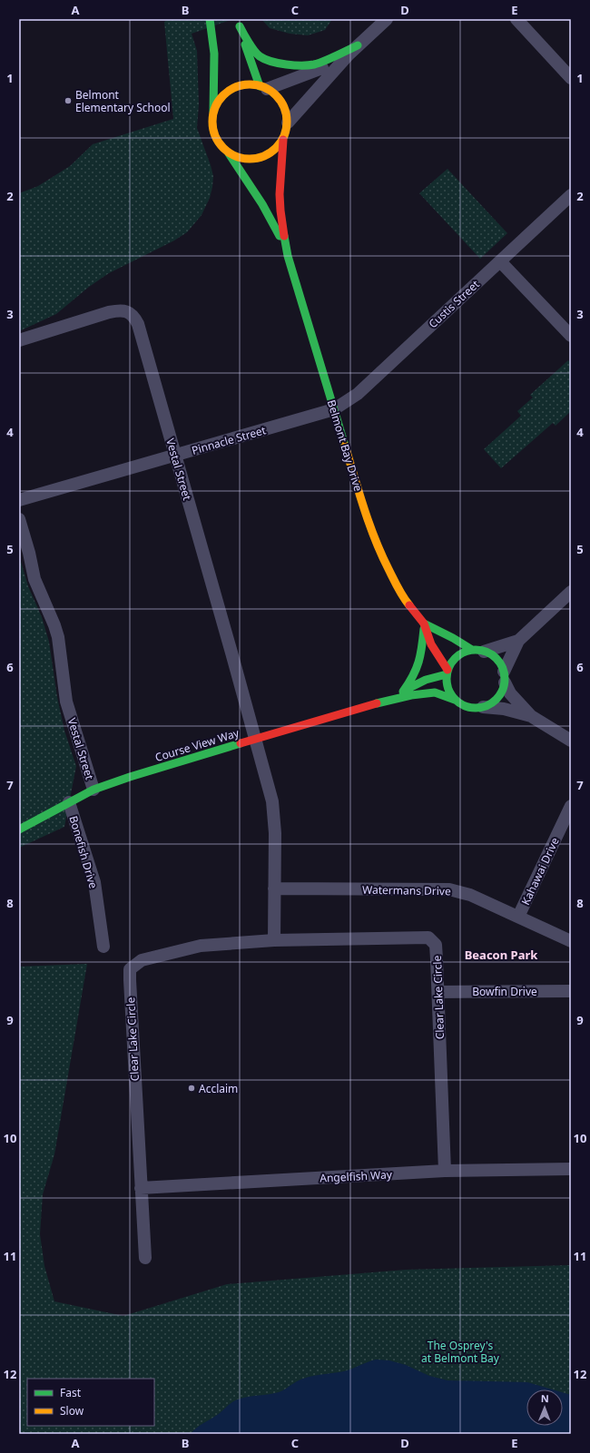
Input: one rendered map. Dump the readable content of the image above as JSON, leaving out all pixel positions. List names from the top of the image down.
{
  "streets": {
    "street": [
      "Custis Street",
      "Pinnacle Street",
      "Belmont Bay Drive",
      "Vestal Street",
      "Course View Way",
      "Bonefish Drive",
      "Kahawai Drive",
      "Watermans Drive",
      "Bowfin Drive",
      "Clear Lake Circle",
      "Angelfish Way"
    ]
  },
  "crossings": [
    ["Custis Street", "Pinnacle Street"],
    ["Custis Street", "Belmont Bay Drive"],
    ["Pinnacle Street", "Belmont Bay Drive"],
    ["Pinnacle Street", "Vestal Street"],
    ["Belmont Bay Drive", "Course View Way"],
    ["Vestal Street", "Course View Way"],
    ["Course View Way", "Bonefish Drive"],
    ["Kahawai Drive", "Watermans Drive"],
    ["Bowfin Drive", "Clear Lake Circle"],
    ["Clear Lake Circle", "Angelfish Way"]
  ],
  "districts": ["Beacon Park"],
  "parks": ["The Osprey's at Belmont Bay"],
  "places": ["Belmont Elementary School", "Acclaim"],
  "legend": ["Fast", "Slow"],
  "north": "top",
  "grid": {
    "columns": [
      "A",
      "B",
      "C",
      "D",
      "E"
    ],
    "rows": [
      "1",
      "2",
      "3",
      "4",
      "5",
      "6",
      "7",
      "8",
      "9",
      "10",
      "11",
      "12"
    ]
  }
}
